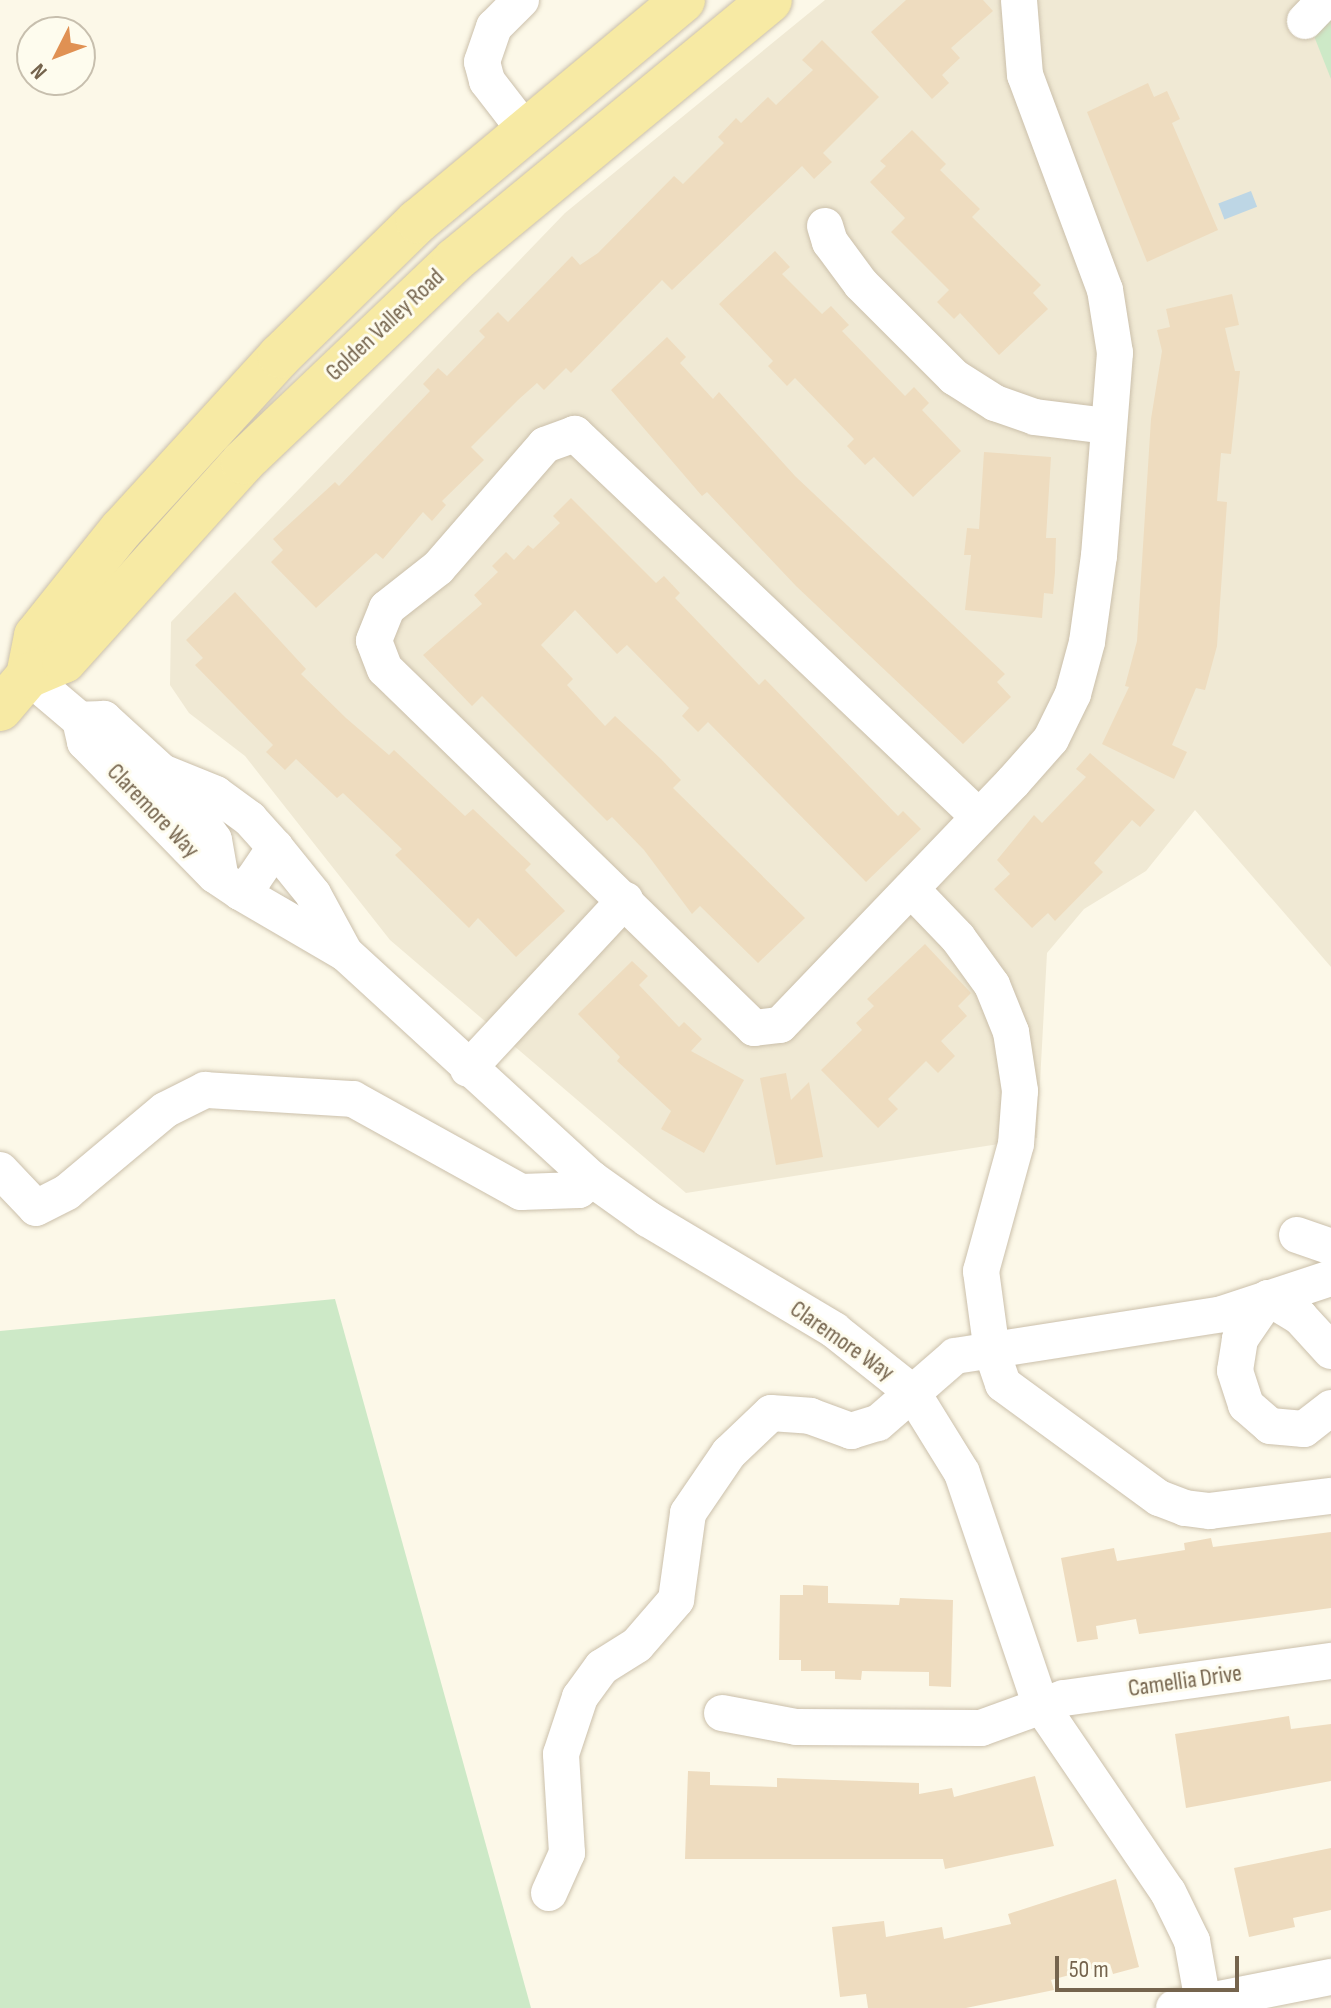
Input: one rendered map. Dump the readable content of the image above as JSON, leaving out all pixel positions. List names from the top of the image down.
{
  "streets": {
    "main road": ["Golden Valley Road"],
    "street": ["Claremore Way", "Camellia Drive"]
  },
  "crossings": [
    ["Golden Valley Road", "Claremore Way"],
    ["Claremore Way", "Camellia Drive"]
  ],
  "scale_bar": "50 m",
  "north": "bottom left"
}
